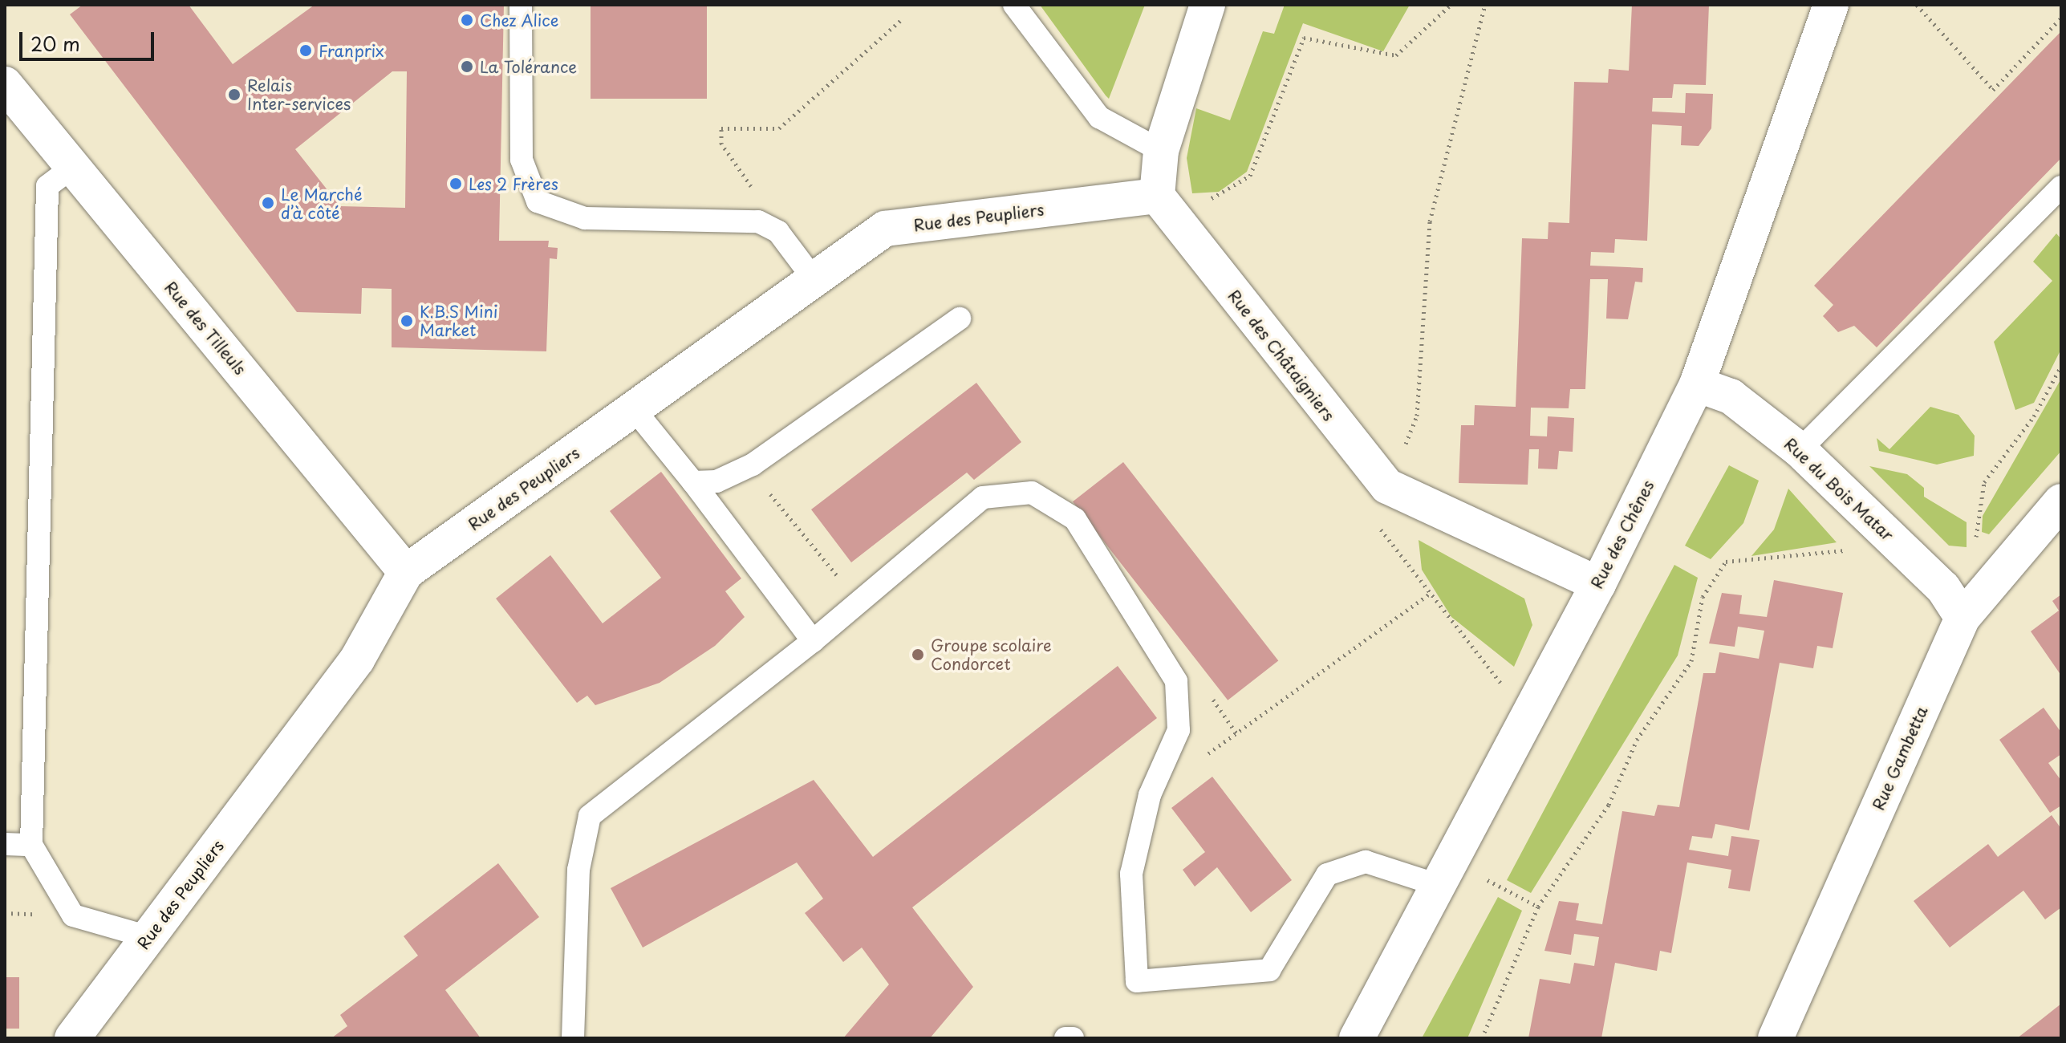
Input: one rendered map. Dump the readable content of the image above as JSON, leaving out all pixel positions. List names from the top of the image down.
{
  "streets": {
    "street": [
      "Rue des Peupliers",
      "Rue des Tilleuls",
      "Rue des Châtaigniers",
      "Rue du Bois Matar",
      "Rue des Chênes",
      "Rue Gambetta"
    ]
  },
  "crossings": [
    ["Rue des Peupliers", "Rue des Tilleuls"],
    ["Rue des Peupliers", "Rue des Châtaigniers"],
    ["Rue des Châtaigniers", "Rue des Chênes"],
    ["Rue du Bois Matar", "Rue des Chênes"],
    ["Rue du Bois Matar", "Rue Gambetta"]
  ],
  "places": [
    "Chez Alice",
    "Franprix",
    "La Tolérance",
    "Relais Inter-services",
    "Les 2 Frères",
    "Le Marché d’à côté",
    "K.B.S Mini Market",
    "Groupe scolaire Condorcet"
  ],
  "scale_bar": "20 m"
}
